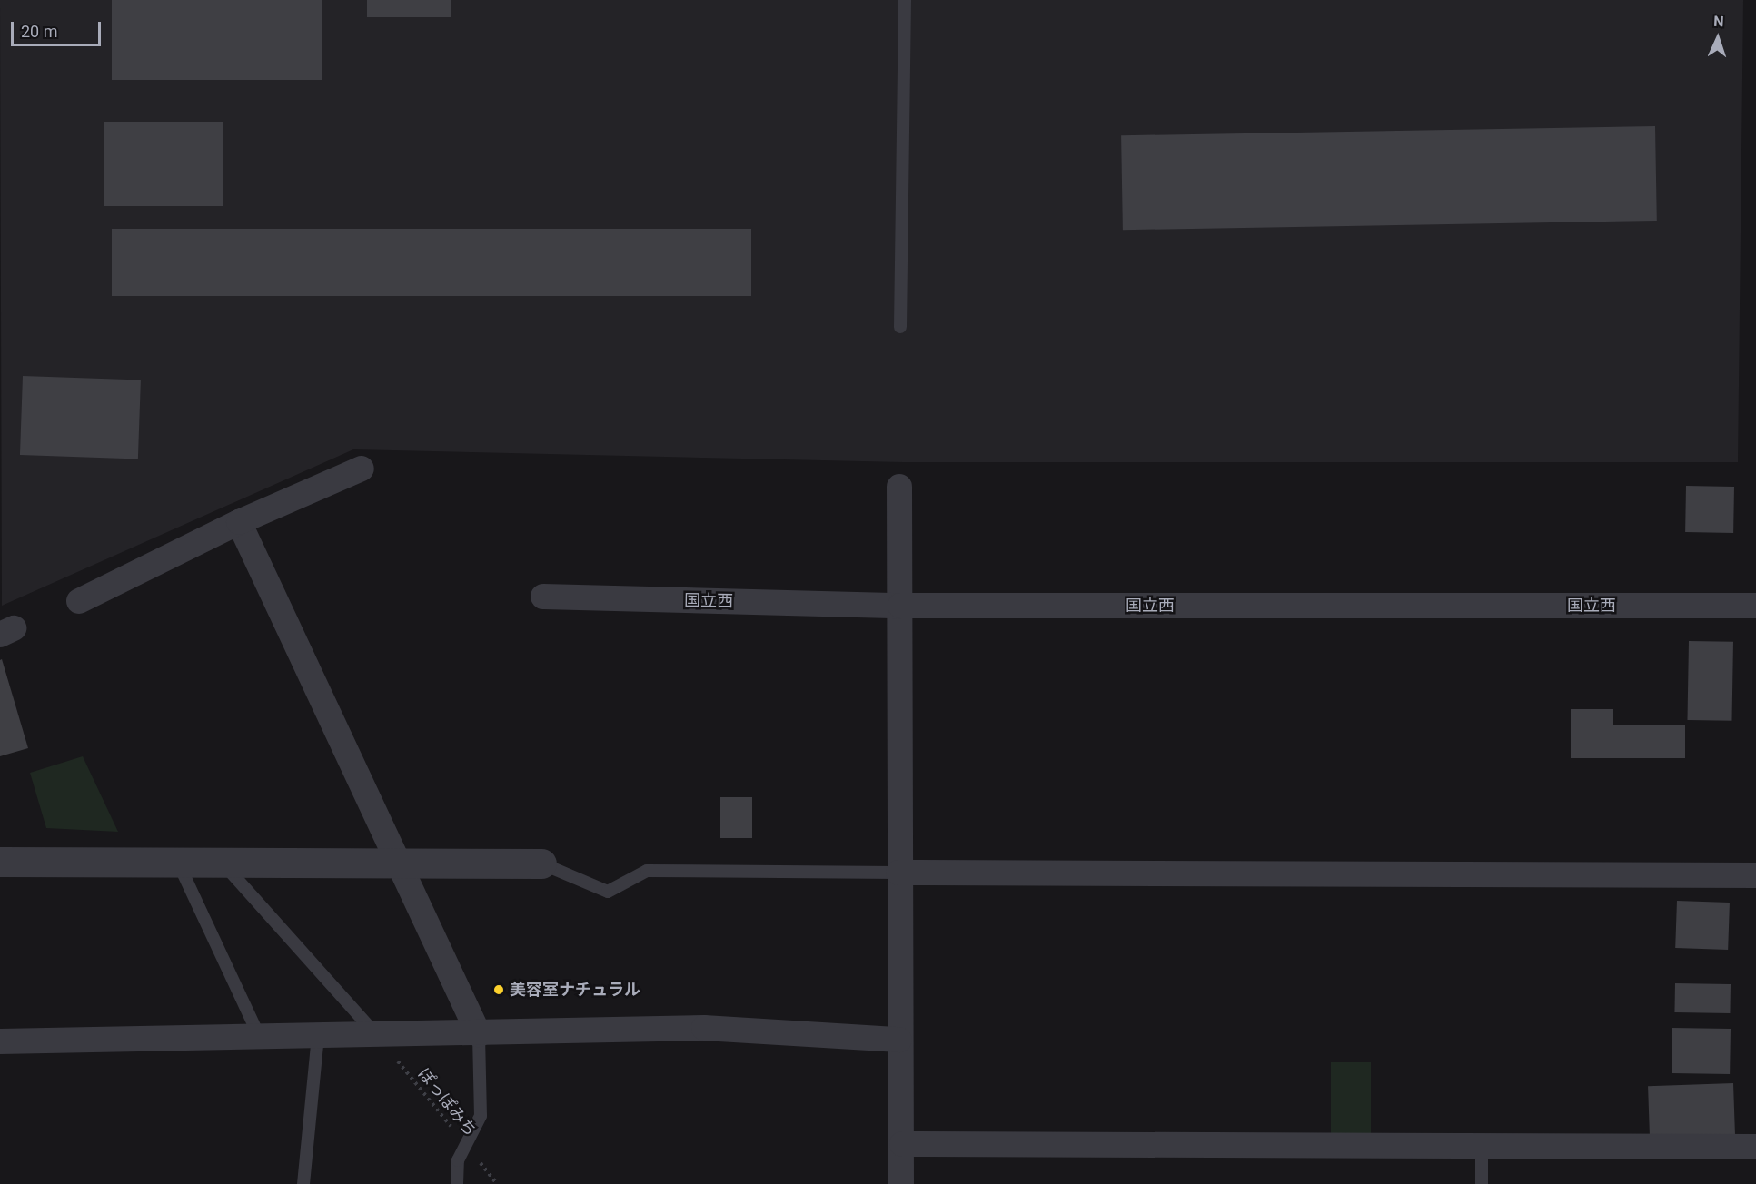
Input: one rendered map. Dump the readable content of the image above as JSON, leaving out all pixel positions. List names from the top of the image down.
{
  "streets": {
    "street": ["国立西"],
    "path": ["ぽっぽみち"]
  },
  "places": ["美容室ナチュラル"],
  "scale_bar": "20 m",
  "north": "top"
}
